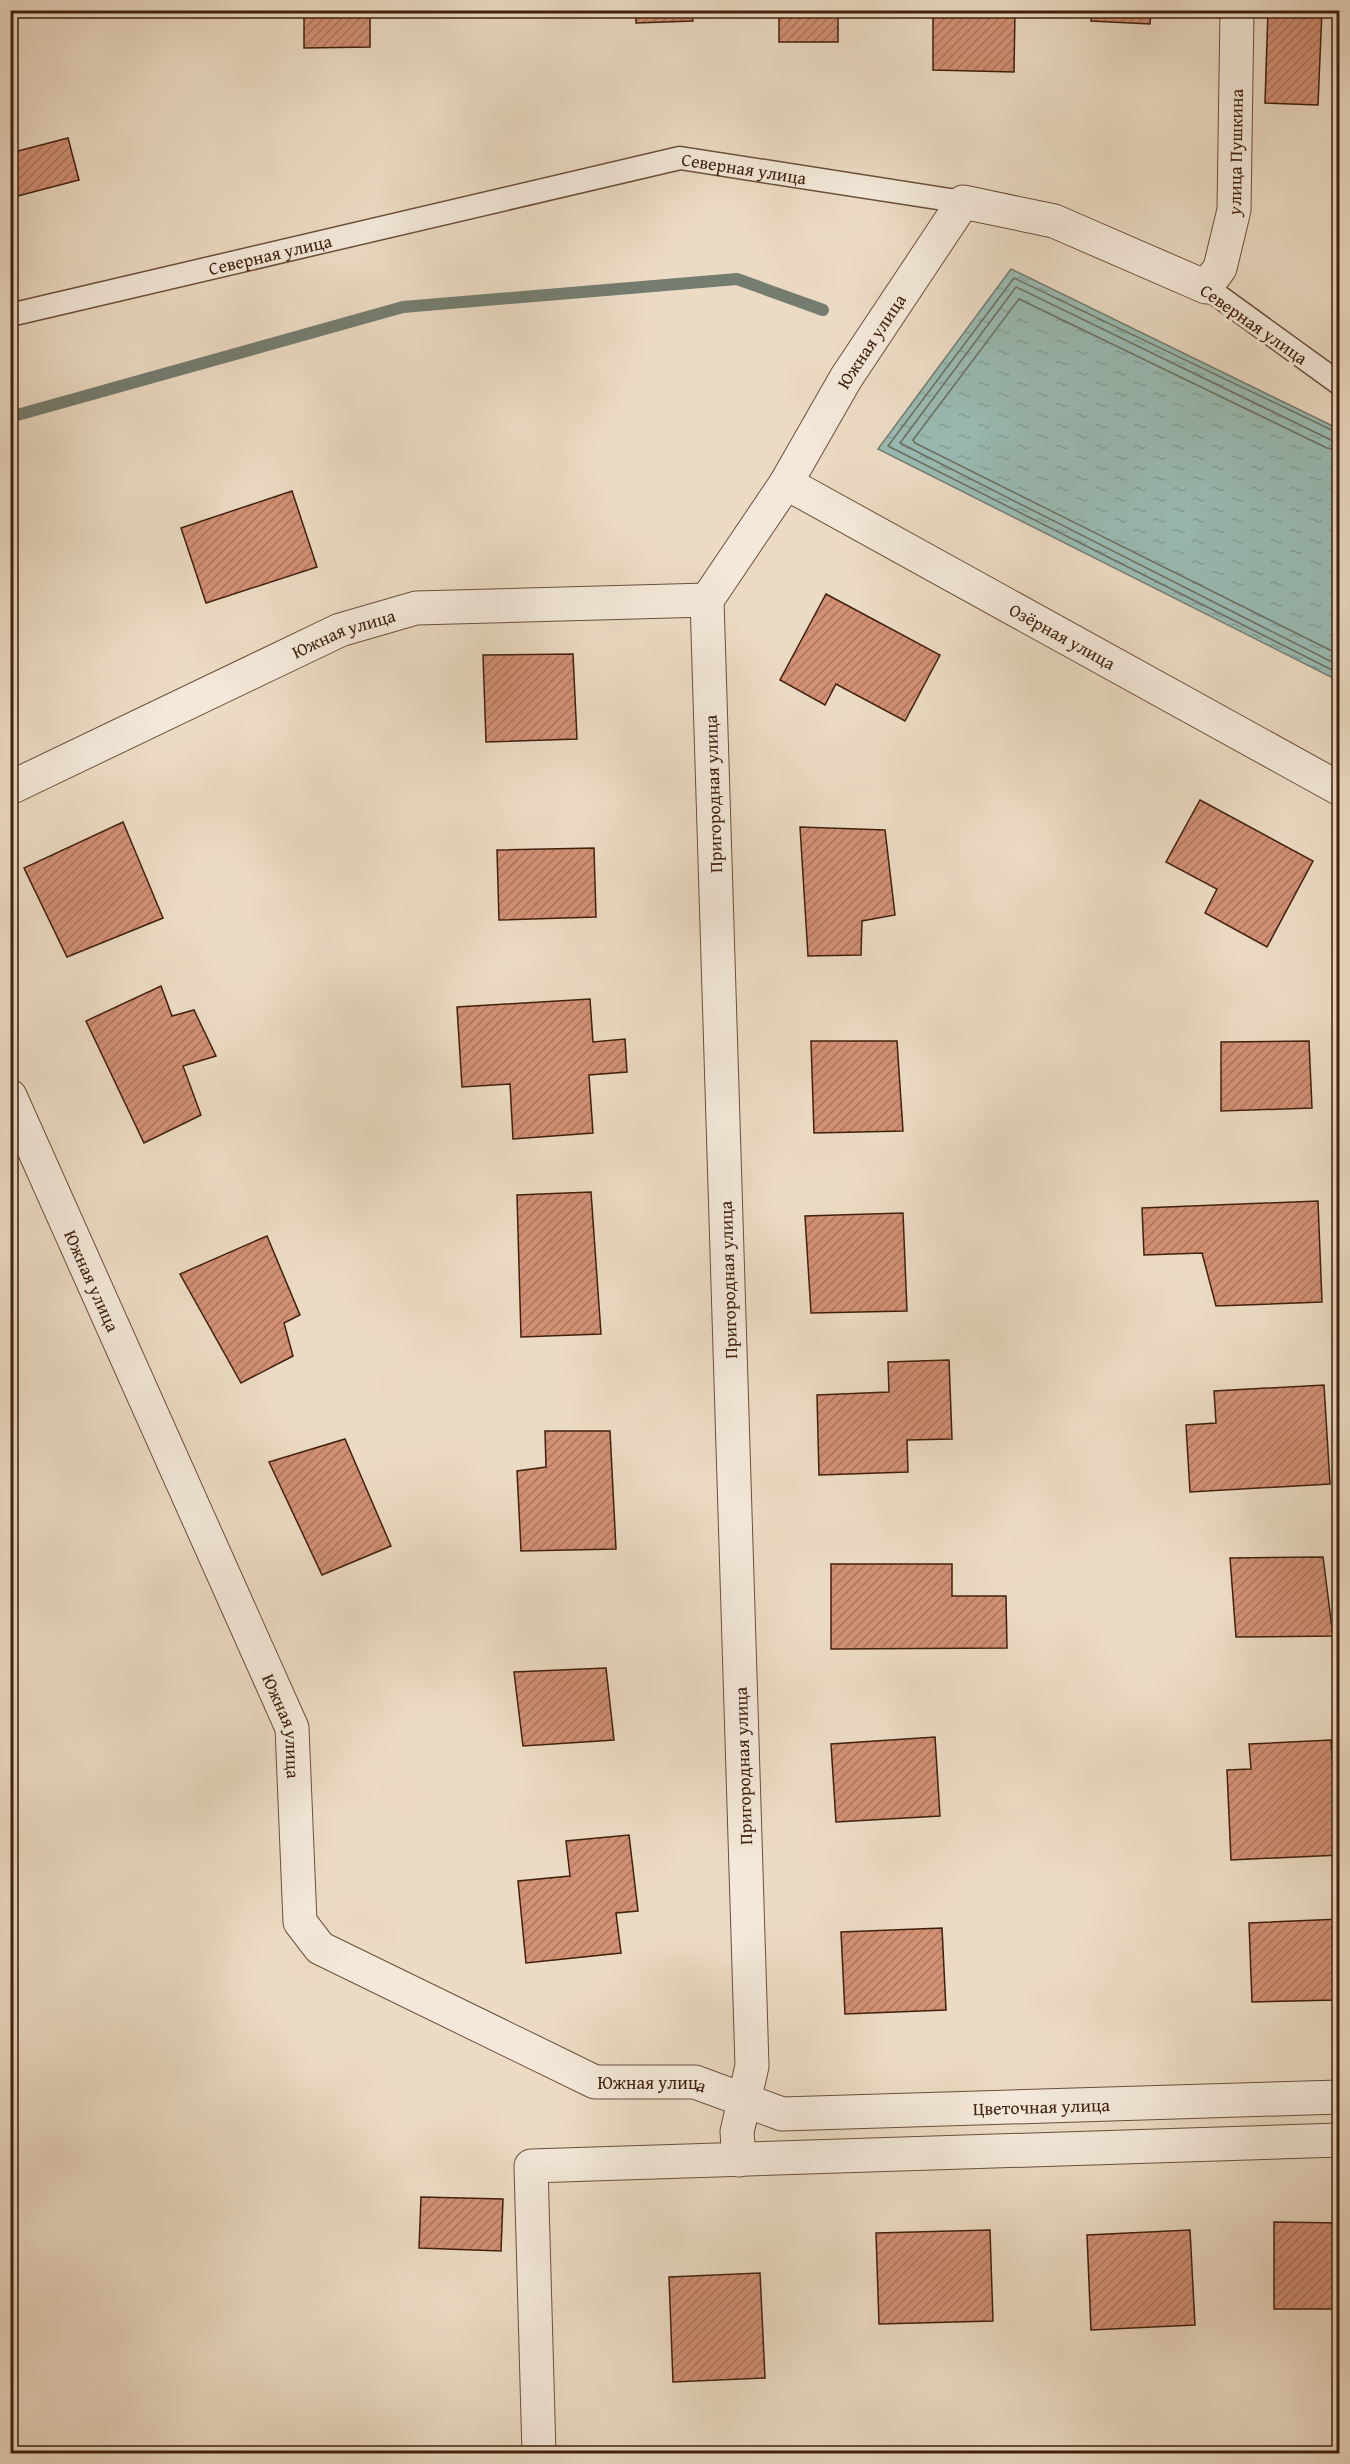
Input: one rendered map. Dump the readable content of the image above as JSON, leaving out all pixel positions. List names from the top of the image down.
{
  "streets": {
    "street": [
      "улица Пушкина",
      "Северная улица",
      "Южная улица",
      "Озёрная улица",
      "Пригородная улица",
      "Цветочная улица"
    ]
  },
  "crossings": [
    ["улица Пушкина", "Северная улица"],
    ["Северная улица", "Южная улица"],
    ["Южная улица", "Озёрная улица"],
    ["Южная улица", "Пригородная улица"],
    ["Южная улица", "Цветочная улица"],
    ["Пригородная улица", "Цветочная улица"]
  ]
}
